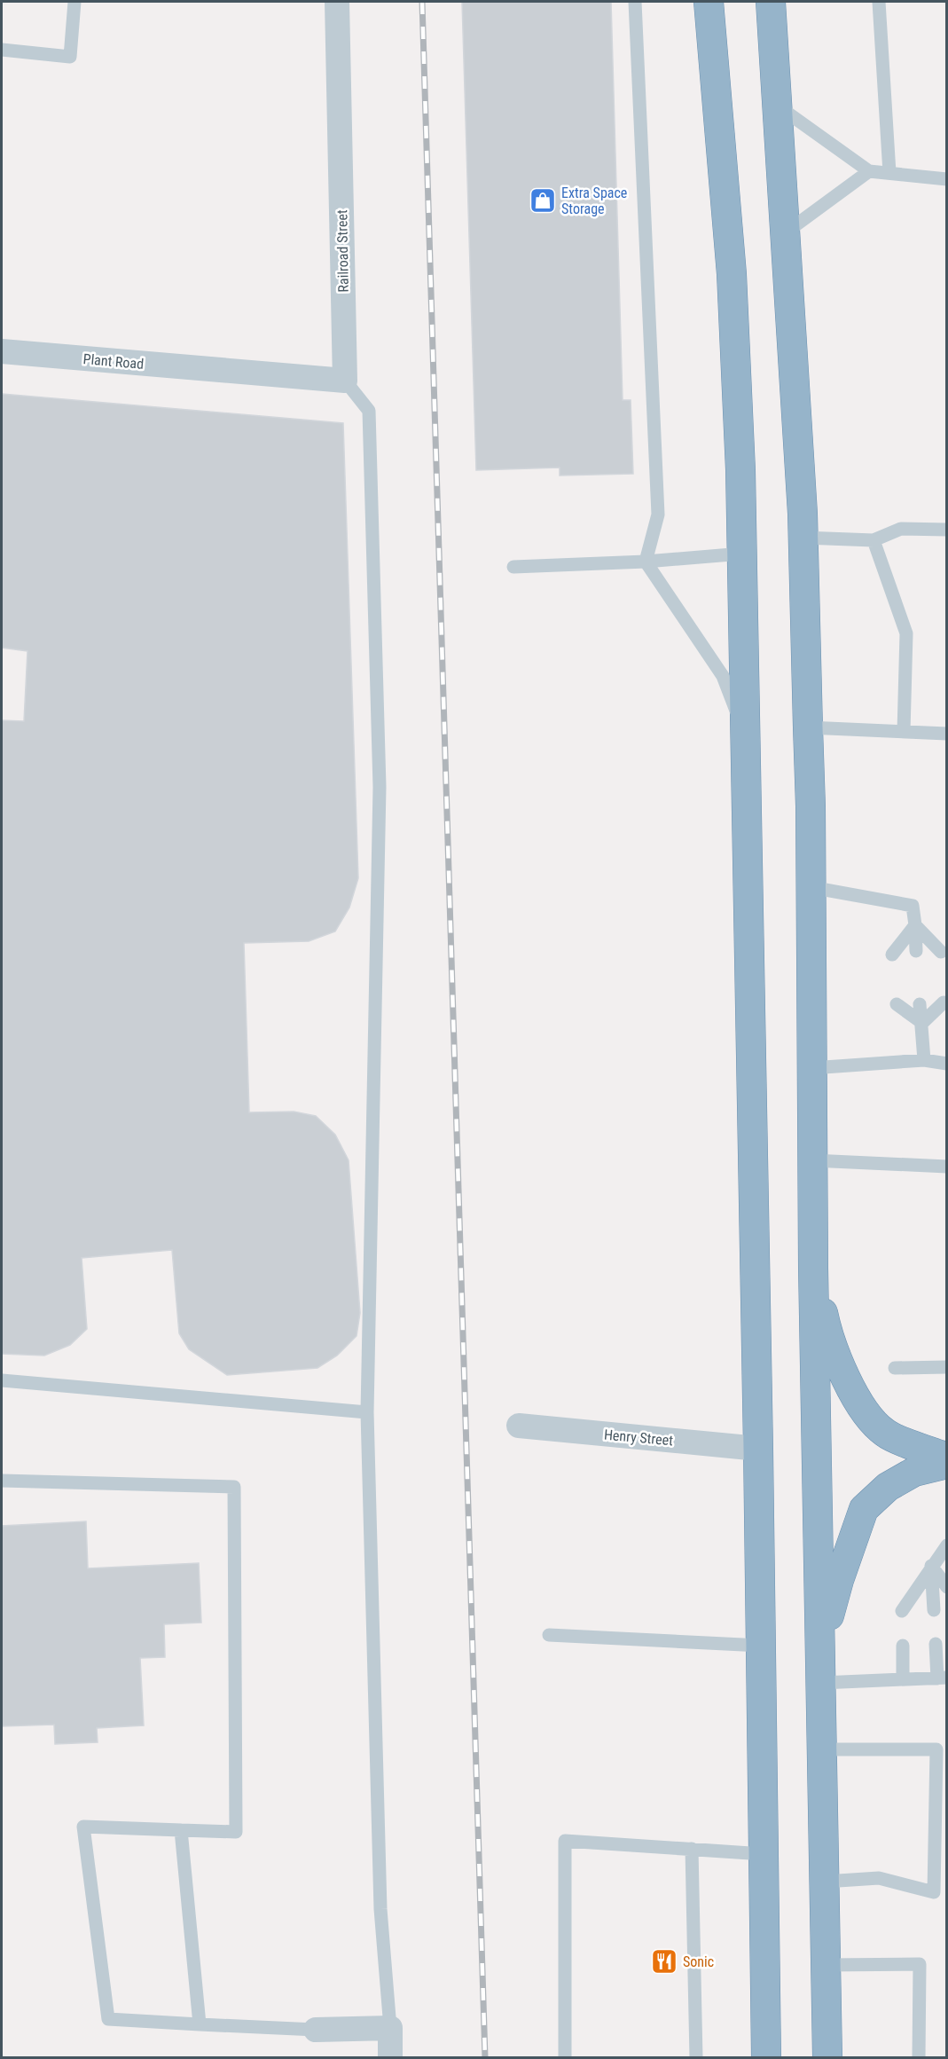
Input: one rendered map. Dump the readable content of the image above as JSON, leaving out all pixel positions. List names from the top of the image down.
{
  "streets": {
    "street": ["Railroad Street", "Plant Road", "Henry Street"]
  },
  "crossings": [
    ["Railroad Street", "Plant Road"]
  ],
  "places": {
    "shop": ["Extra Space Storage"],
    "restaurant": ["Sonic"]
  }
}
